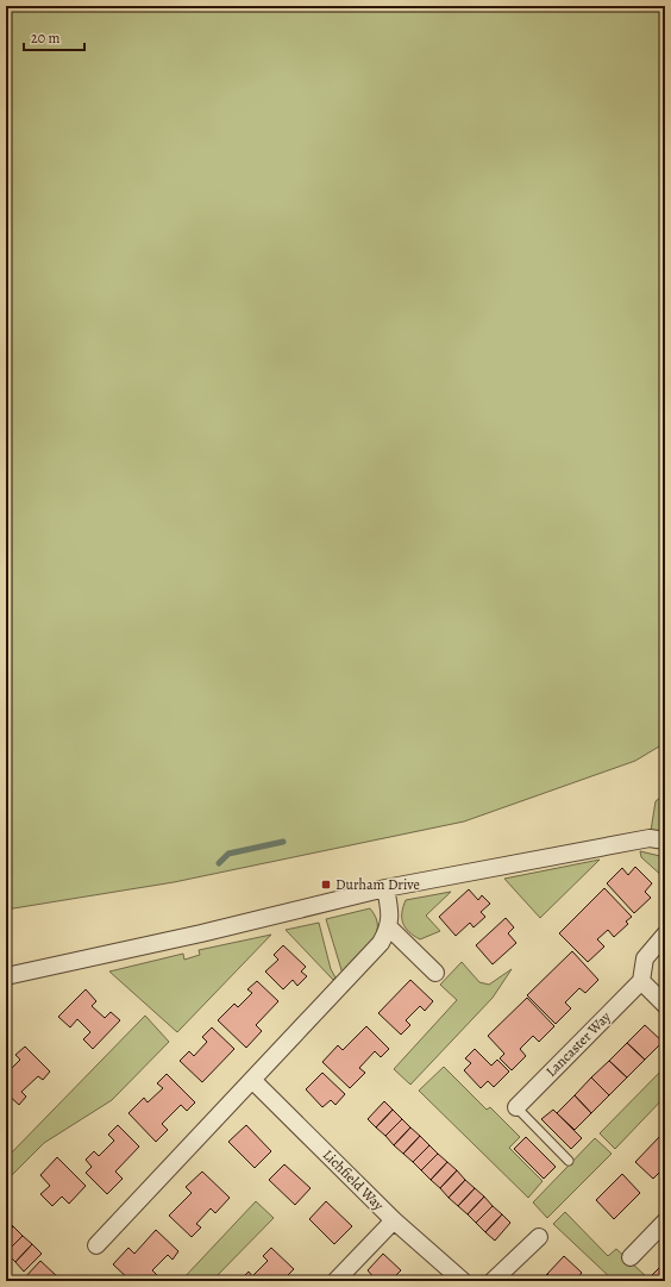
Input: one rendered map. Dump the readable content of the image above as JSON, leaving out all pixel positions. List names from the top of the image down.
{
  "streets": {
    "street": ["Lancaster Way", "Lichfield Way"]
  },
  "places": {
    "transit": ["Durham Drive"]
  },
  "scale_bar": "20 m"
}
